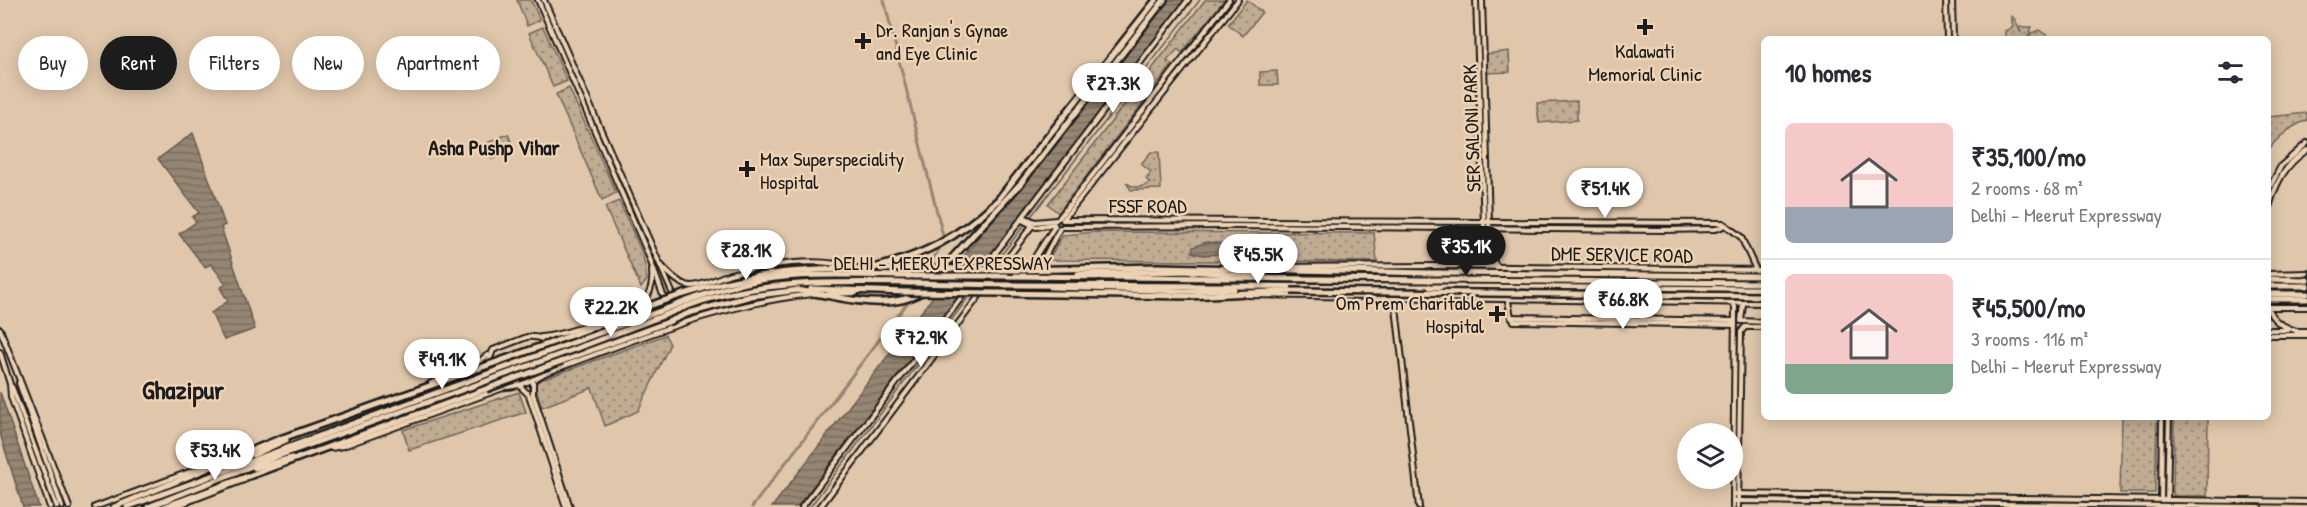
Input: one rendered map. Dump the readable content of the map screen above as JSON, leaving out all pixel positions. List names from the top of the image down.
{
  "streets": {
    "highway": ["DELHI - MEERUT EXPRESSWAY"],
    "street": ["SER SALONI PARK", "FSSF ROAD", "DME SERVICE ROAD"]
  },
  "crossings": [
    ["SER SALONI PARK", "FSSF ROAD"],
    ["SER SALONI PARK", "DME SERVICE ROAD"]
  ],
  "districts": ["Asha Pushp Vihar", "Ghazipur"],
  "places": {
    "health": [
      "Kalawati Memorial Clinic",
      "Dr. Ranjan's Gynae and Eye Clinic",
      "Max Superspeciality Hospital",
      "Om Prem Charitable Hospital"
    ]
  },
  "page": {
    "chip": [
      "Buy",
      "Rent",
      "Filters",
      "New",
      "Apartment"
    ],
    "heading": "10 homes",
    "price": [
      "₹27.3K",
      "₹51.4K",
      "₹35.1K",
      "₹28.1K",
      "₹45.5K",
      "₹66.8K",
      "₹22.2K",
      "₹72.9K",
      "₹49.1K",
      "₹53.4K"
    ],
    "list": [
      {
        "name": "₹35,100/mo",
        "note": "2 rooms · 68 m² · Delhi - Meerut Expressway"
      },
      {
        "name": "₹45,500/mo",
        "note": "3 rooms · 116 m² · Delhi - Meerut Expressway"
      }
    ]
  }
}
